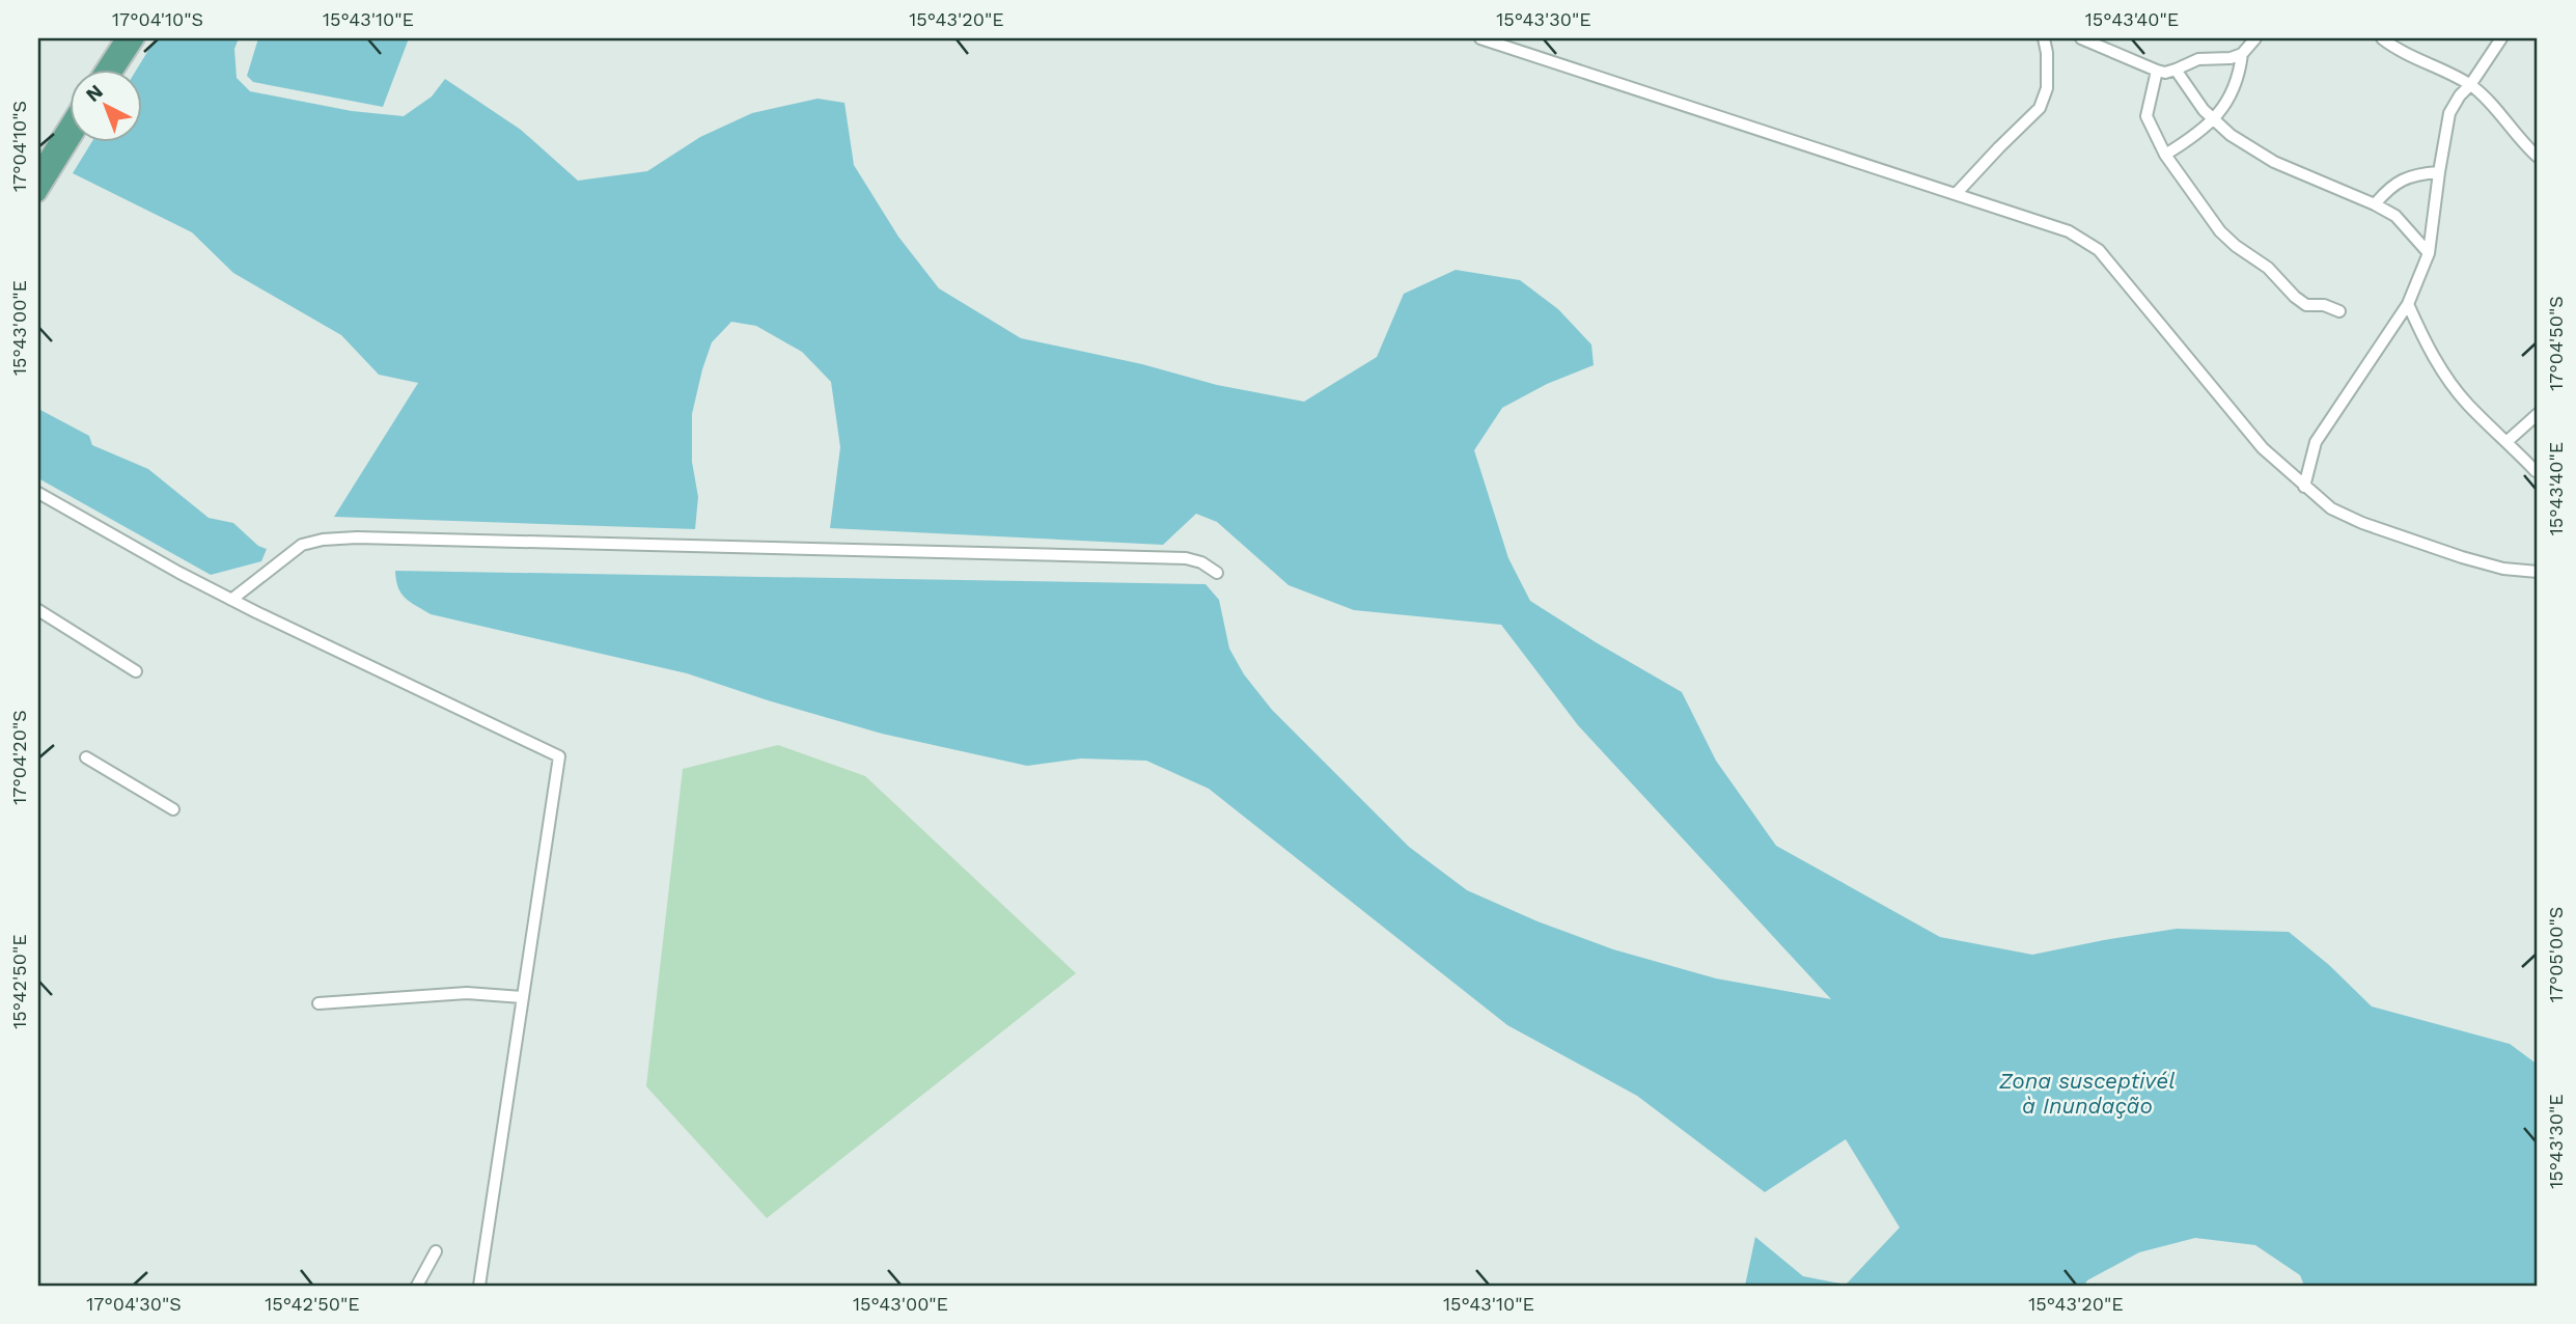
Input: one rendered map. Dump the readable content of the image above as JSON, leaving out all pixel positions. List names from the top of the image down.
{
  "water": ["Zona susceptivél à Inundação"],
  "north": "top left",
  "coordinates": [
    "17°04'10\"S",
    "15°43'10\"E",
    "15°43'20\"E",
    "15°43'30\"E",
    "15°43'40\"E",
    "15°43'00\"E",
    "17°04'50\"S",
    "17°04'20\"S",
    "17°05'00\"S",
    "15°42'50\"E",
    "17°04'30\"S"
  ]
}
